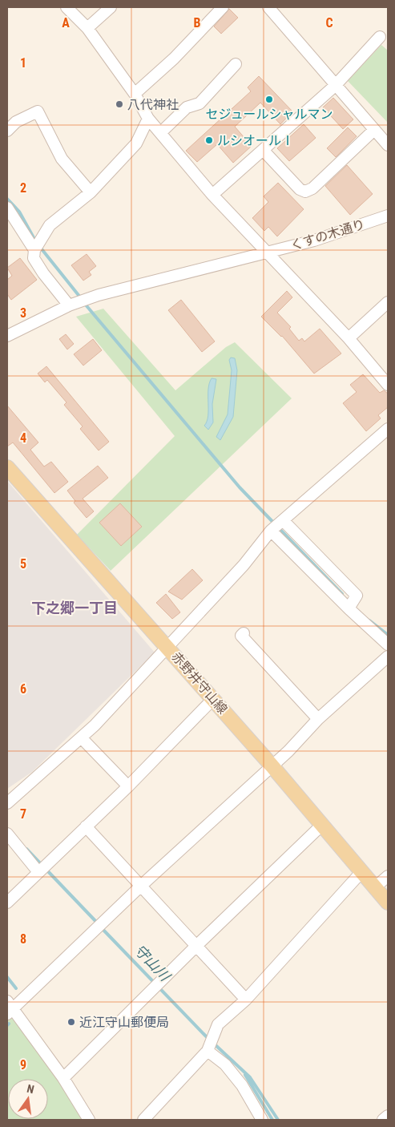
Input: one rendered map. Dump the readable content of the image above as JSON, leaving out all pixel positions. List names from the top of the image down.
{
  "streets": {
    "main road": ["赤野井守山線"],
    "street": ["くすの木通り"]
  },
  "districts": ["下之郷一丁目"],
  "water": ["守山川"],
  "places": [
    "セジュールシャルマン",
    "八代神社",
    "ルシオールⅠ",
    "近江守山郵便局"
  ],
  "north": "top",
  "grid": {
    "columns": ["A", "B", "C"],
    "rows": [
      "1",
      "2",
      "3",
      "4",
      "5",
      "6",
      "7",
      "8",
      "9"
    ]
  }
}
